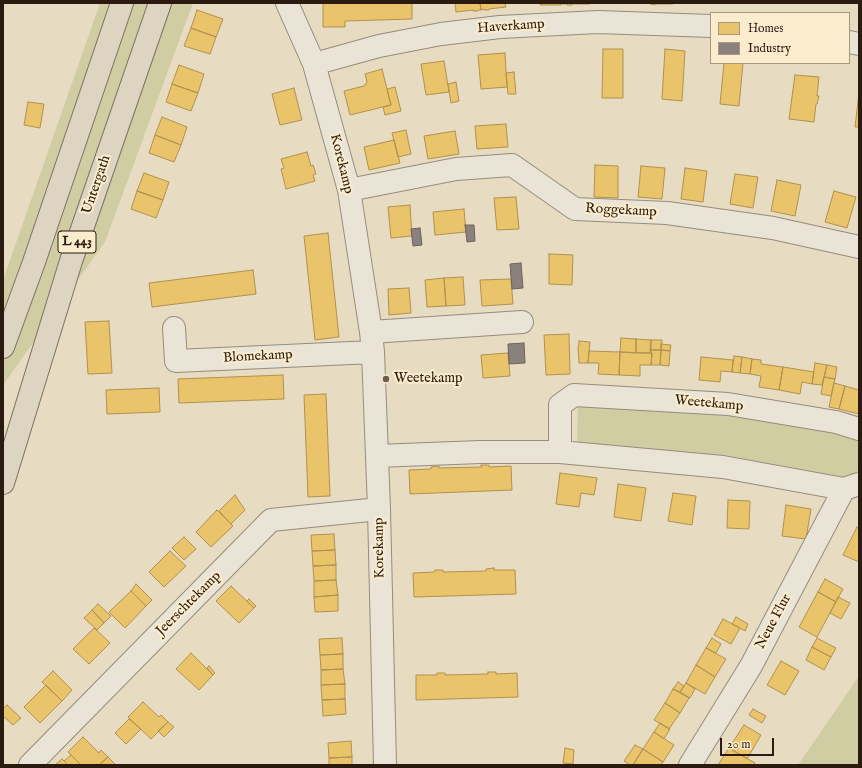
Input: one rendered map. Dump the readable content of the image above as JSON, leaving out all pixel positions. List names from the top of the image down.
{
  "streets": {
    "main road": ["Untergath", "L 443"],
    "street": [
      "Haverkamp",
      "Korekamp",
      "Roggekamp",
      "Blomekamp",
      "Weetekamp",
      "Jeerschtekamp",
      "Neue Flur"
    ]
  },
  "crossings": [
    ["Haverkamp", "Korekamp"],
    ["Korekamp", "Roggekamp"],
    ["Korekamp", "Blomekamp"],
    ["Korekamp", "Jeerschtekamp"]
  ],
  "places": ["Weetekamp"],
  "legend": ["Homes", "Industry"],
  "scale_bar": "20 m"
}
